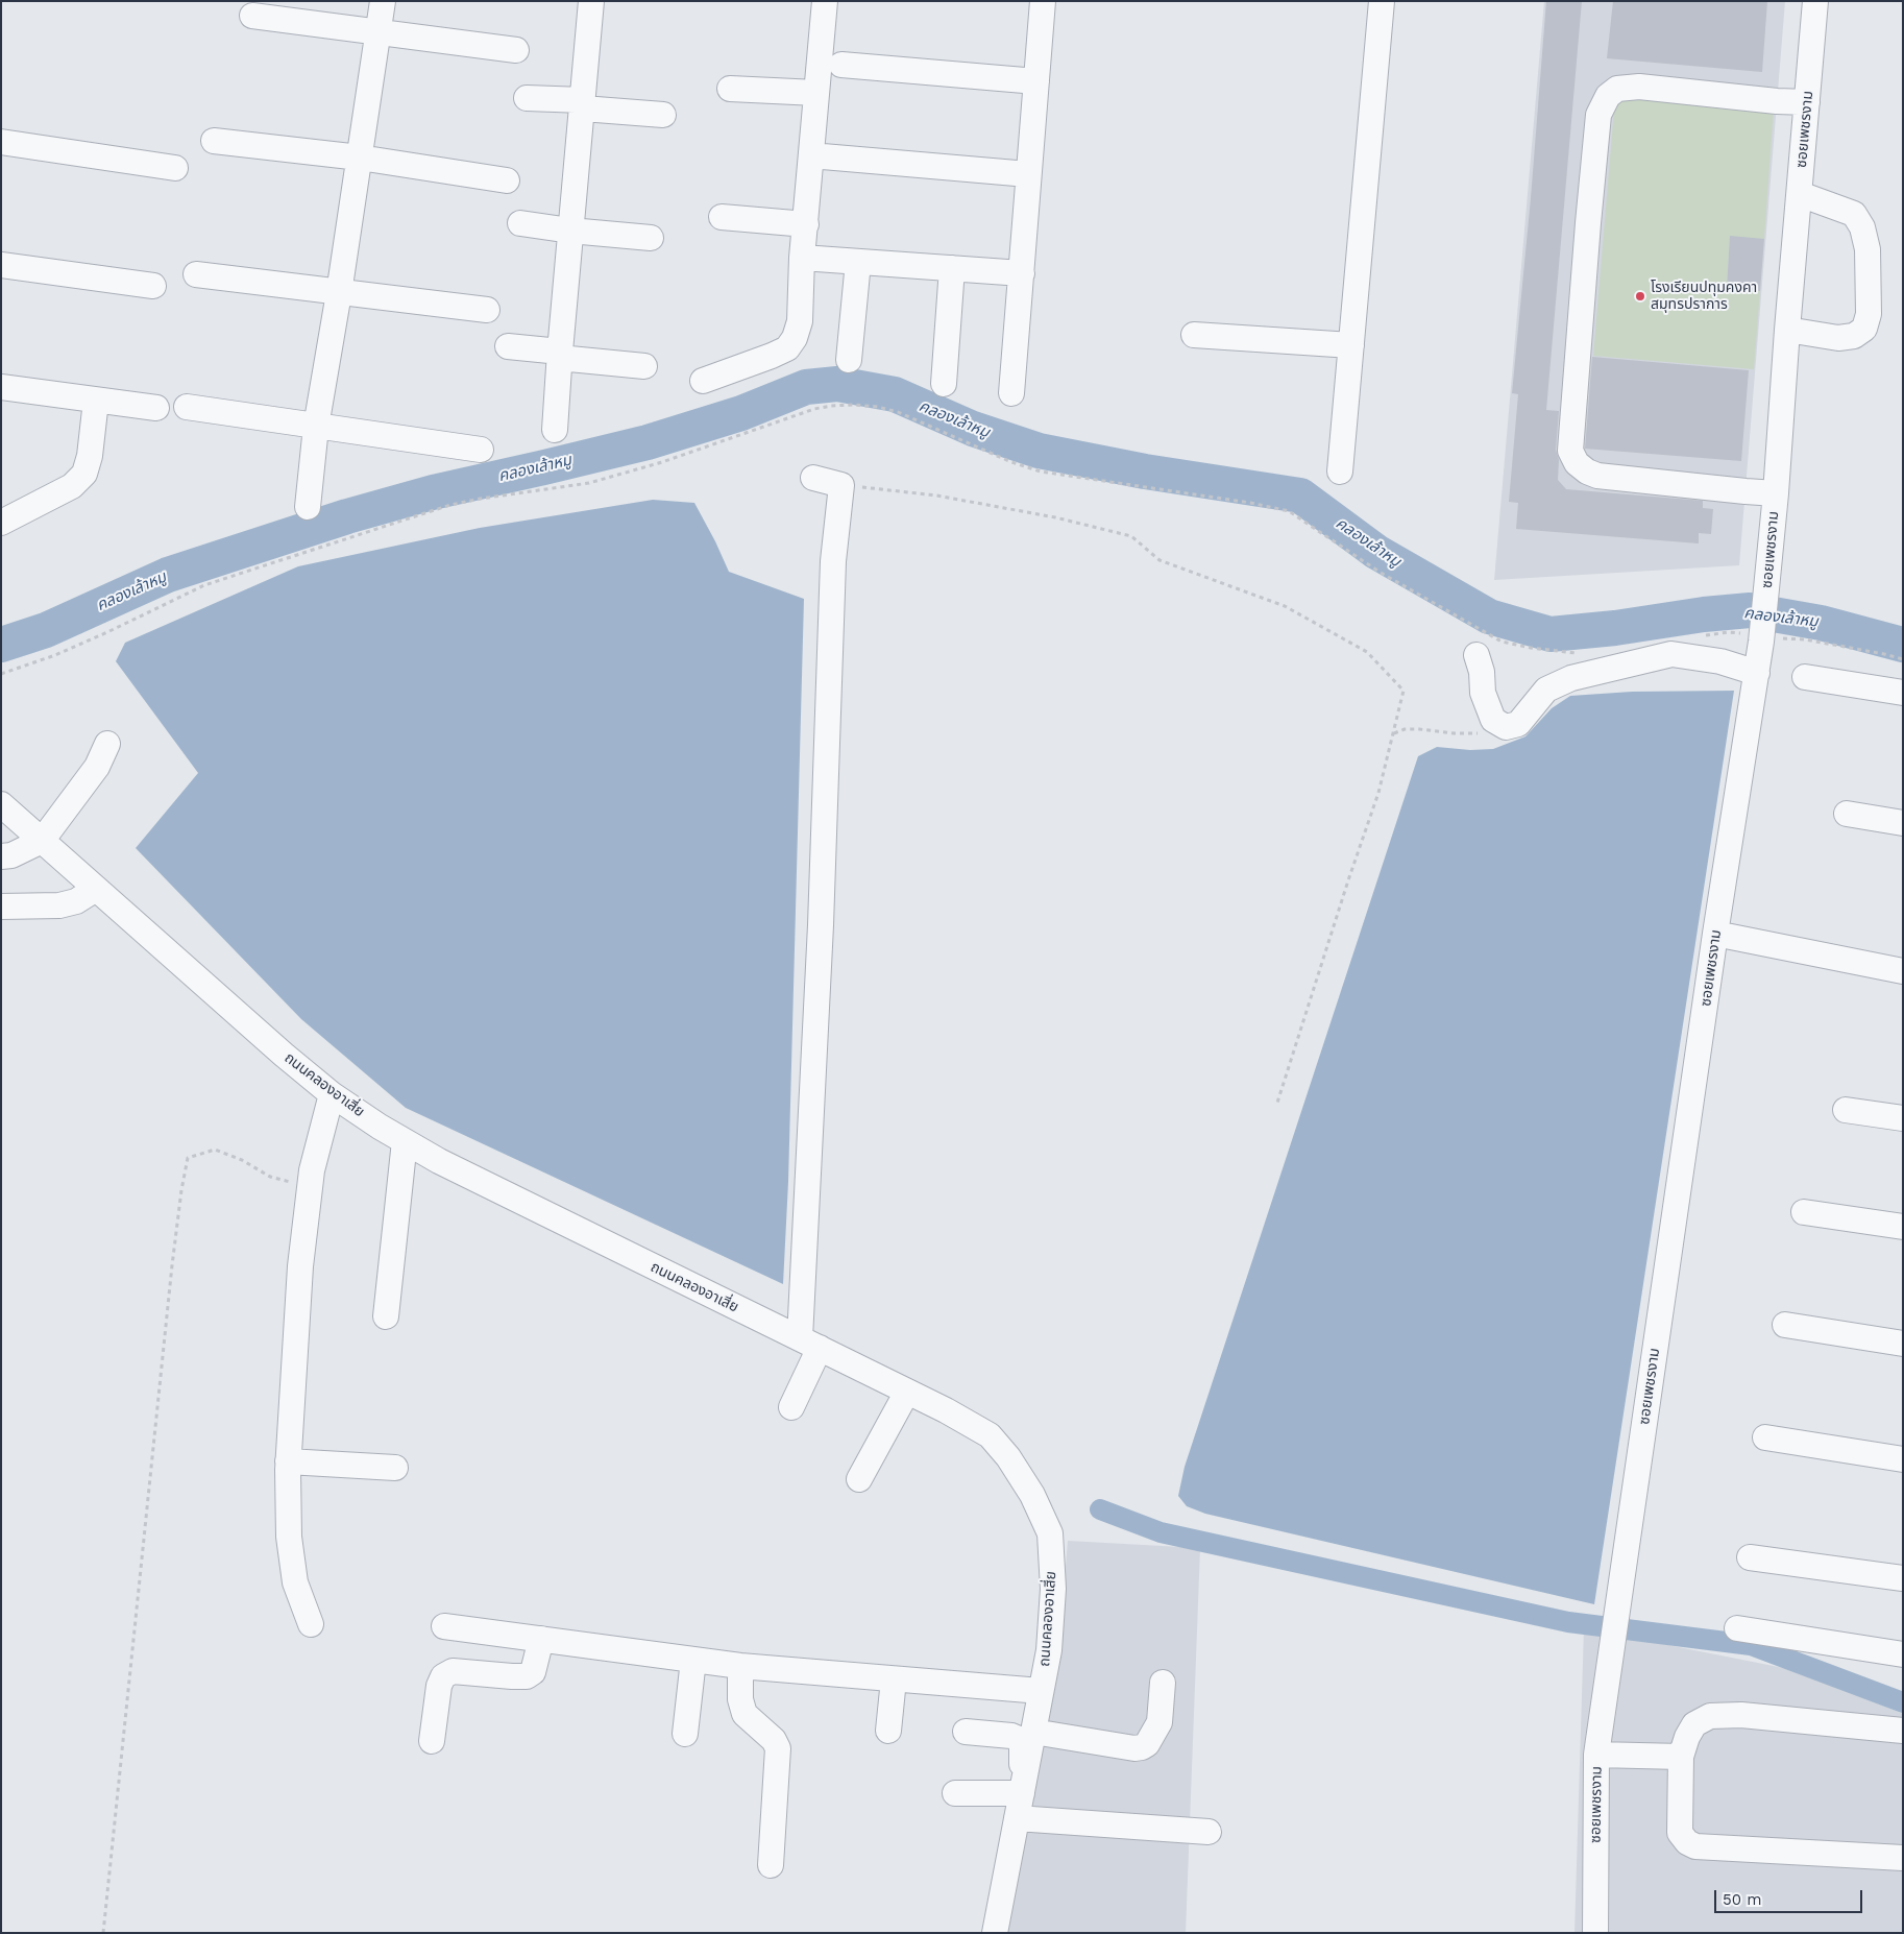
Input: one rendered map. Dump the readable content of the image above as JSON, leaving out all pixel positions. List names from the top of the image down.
{
  "streets": {
    "street": ["ซอยเพชรงาม", "ถนนคลองอาเสี่ย"]
  },
  "water": ["คลองเล้าหมู"],
  "places": ["โรงเรียนปทุมคงคา สมุทรปราการ"],
  "scale_bar": "50 m"
}
